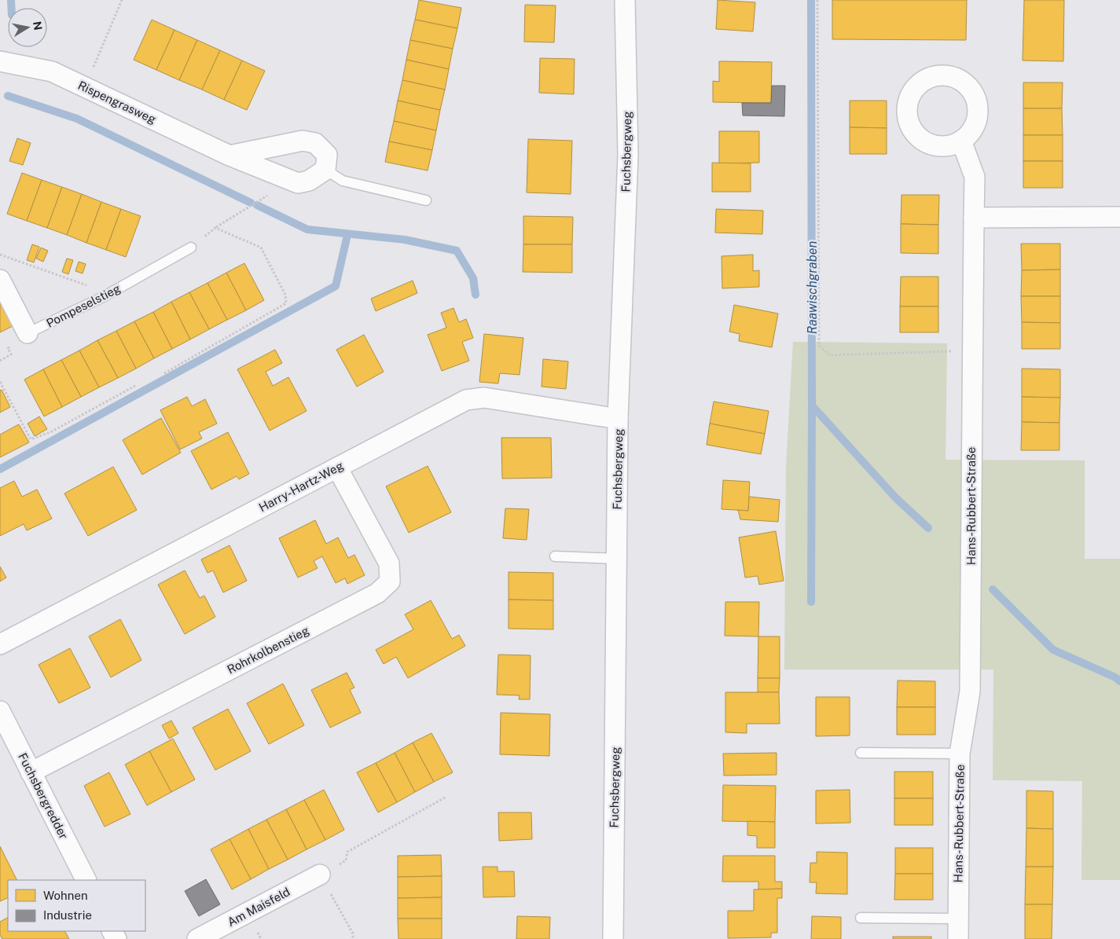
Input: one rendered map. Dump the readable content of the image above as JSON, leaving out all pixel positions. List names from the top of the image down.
{
  "streets": {
    "street": [
      "Rispengrasweg",
      "Fuchsbergweg",
      "Pompeselstieg",
      "Harry-Hartz-Weg",
      "Hans-Rubbert-Straße",
      "Rohrkolbenstieg",
      "Fuchsbergredder",
      "Am Maisfeld"
    ]
  },
  "crossings": [
    ["Fuchsbergweg", "Harry-Hartz-Weg"],
    ["Harry-Hartz-Weg", "Rohrkolbenstieg"],
    ["Rohrkolbenstieg", "Fuchsbergredder"]
  ],
  "water": ["Raawischgraben"],
  "legend": ["Wohnen", "Industrie"],
  "north": "right"
}
